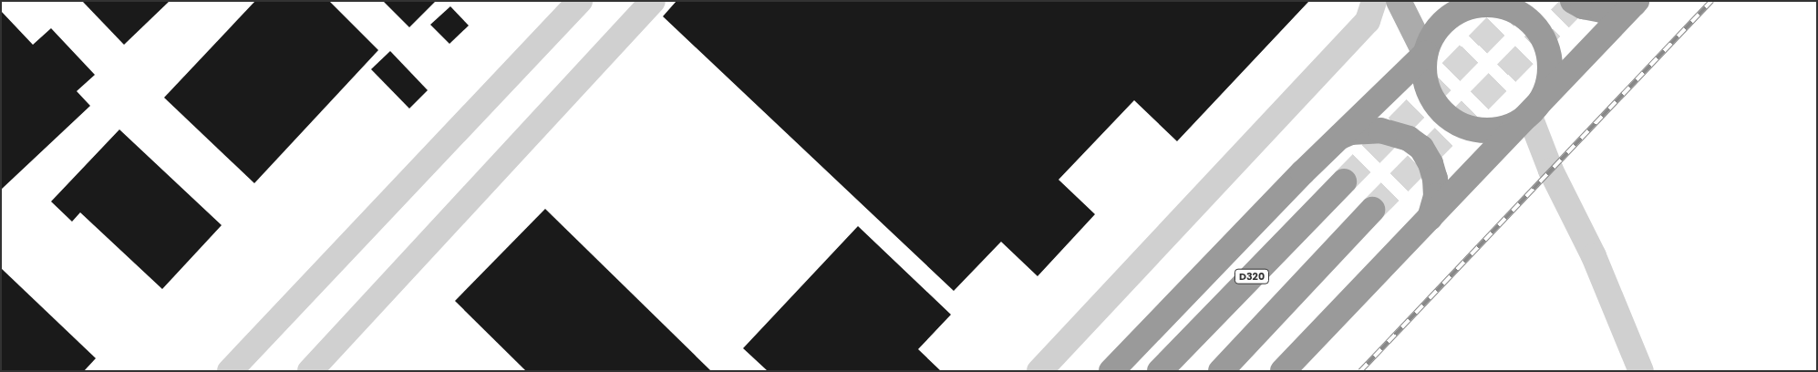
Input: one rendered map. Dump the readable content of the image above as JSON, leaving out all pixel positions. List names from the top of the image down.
{
  "streets": {
    "highway": ["D320"]
  }
}
